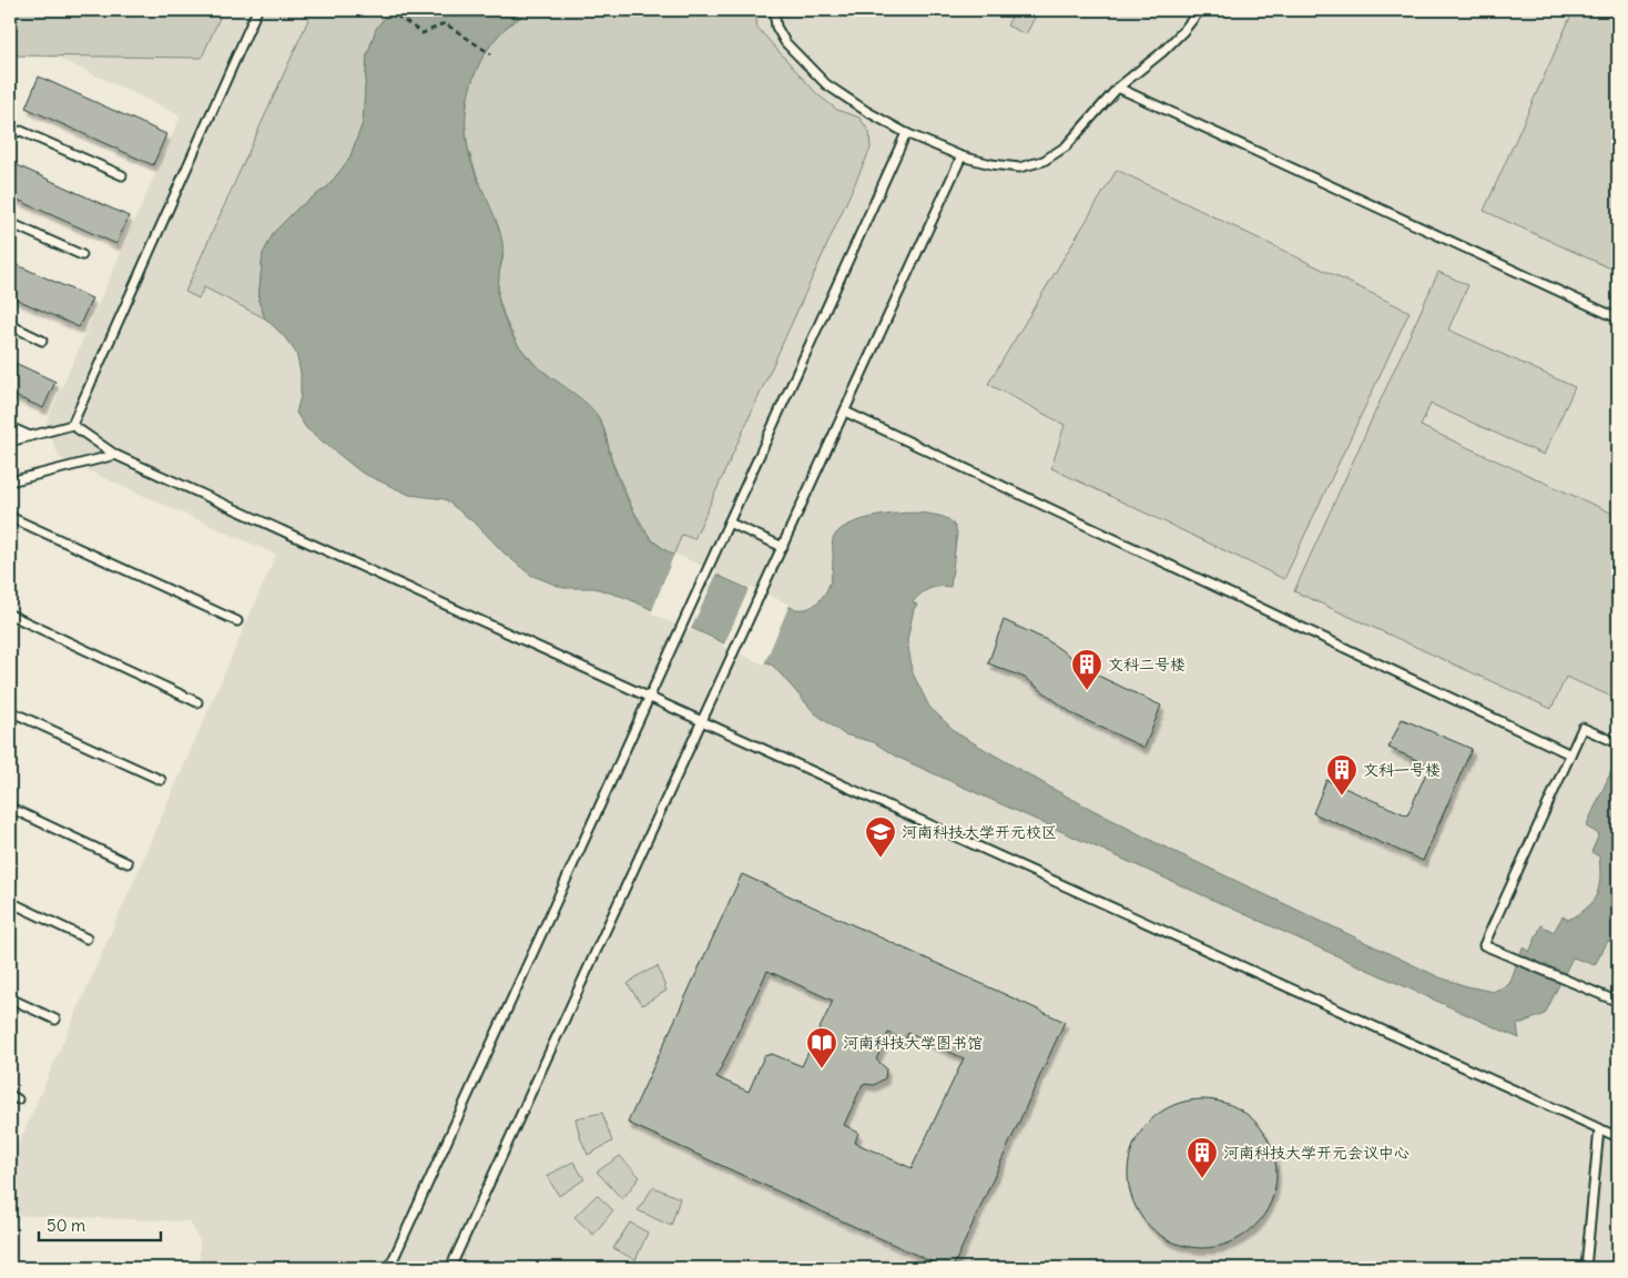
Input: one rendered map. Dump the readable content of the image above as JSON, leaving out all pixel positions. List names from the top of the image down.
{
  "places": {
    "building": ["文科二号楼", "文科一号楼", "河南科技大学开元会议中心"],
    "school or university": ["河南科技大学开元校区"],
    "library": ["河南科技大学图书馆"]
  },
  "scale_bar": "50 m"
}
